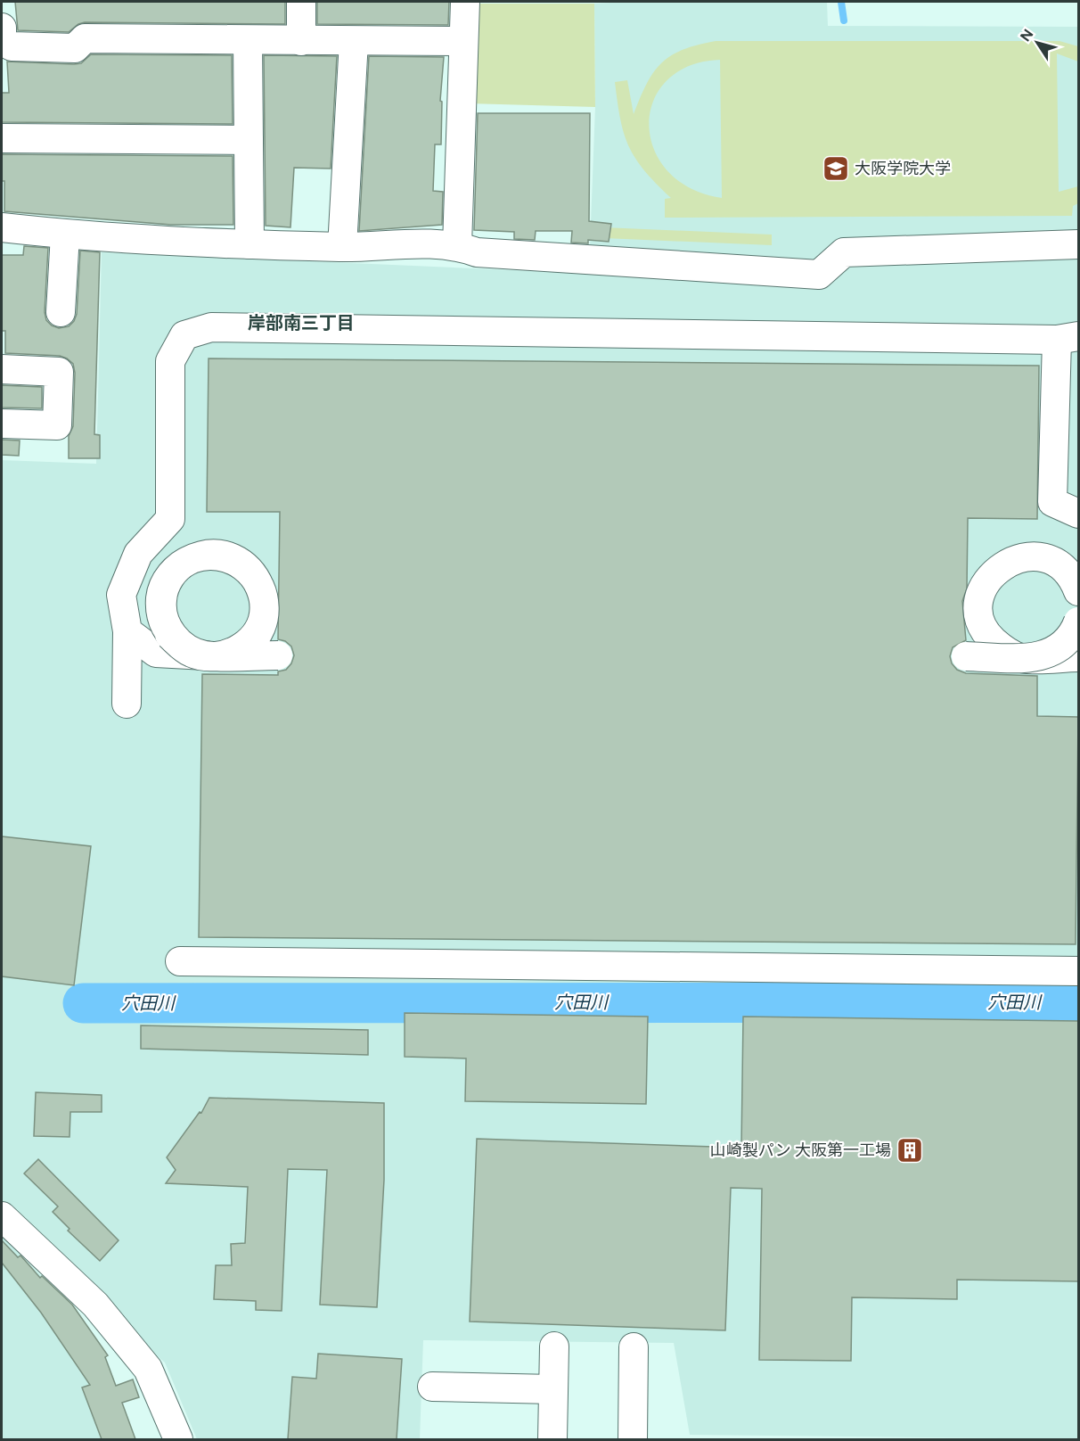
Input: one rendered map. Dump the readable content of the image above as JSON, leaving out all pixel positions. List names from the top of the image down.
{
  "districts": ["岸部南三丁目"],
  "water": ["穴田川"],
  "places": {
    "school or university": ["大阪学院大学"],
    "building": ["山崎製パン 大阪第一工場"]
  },
  "north": "top left"
}
